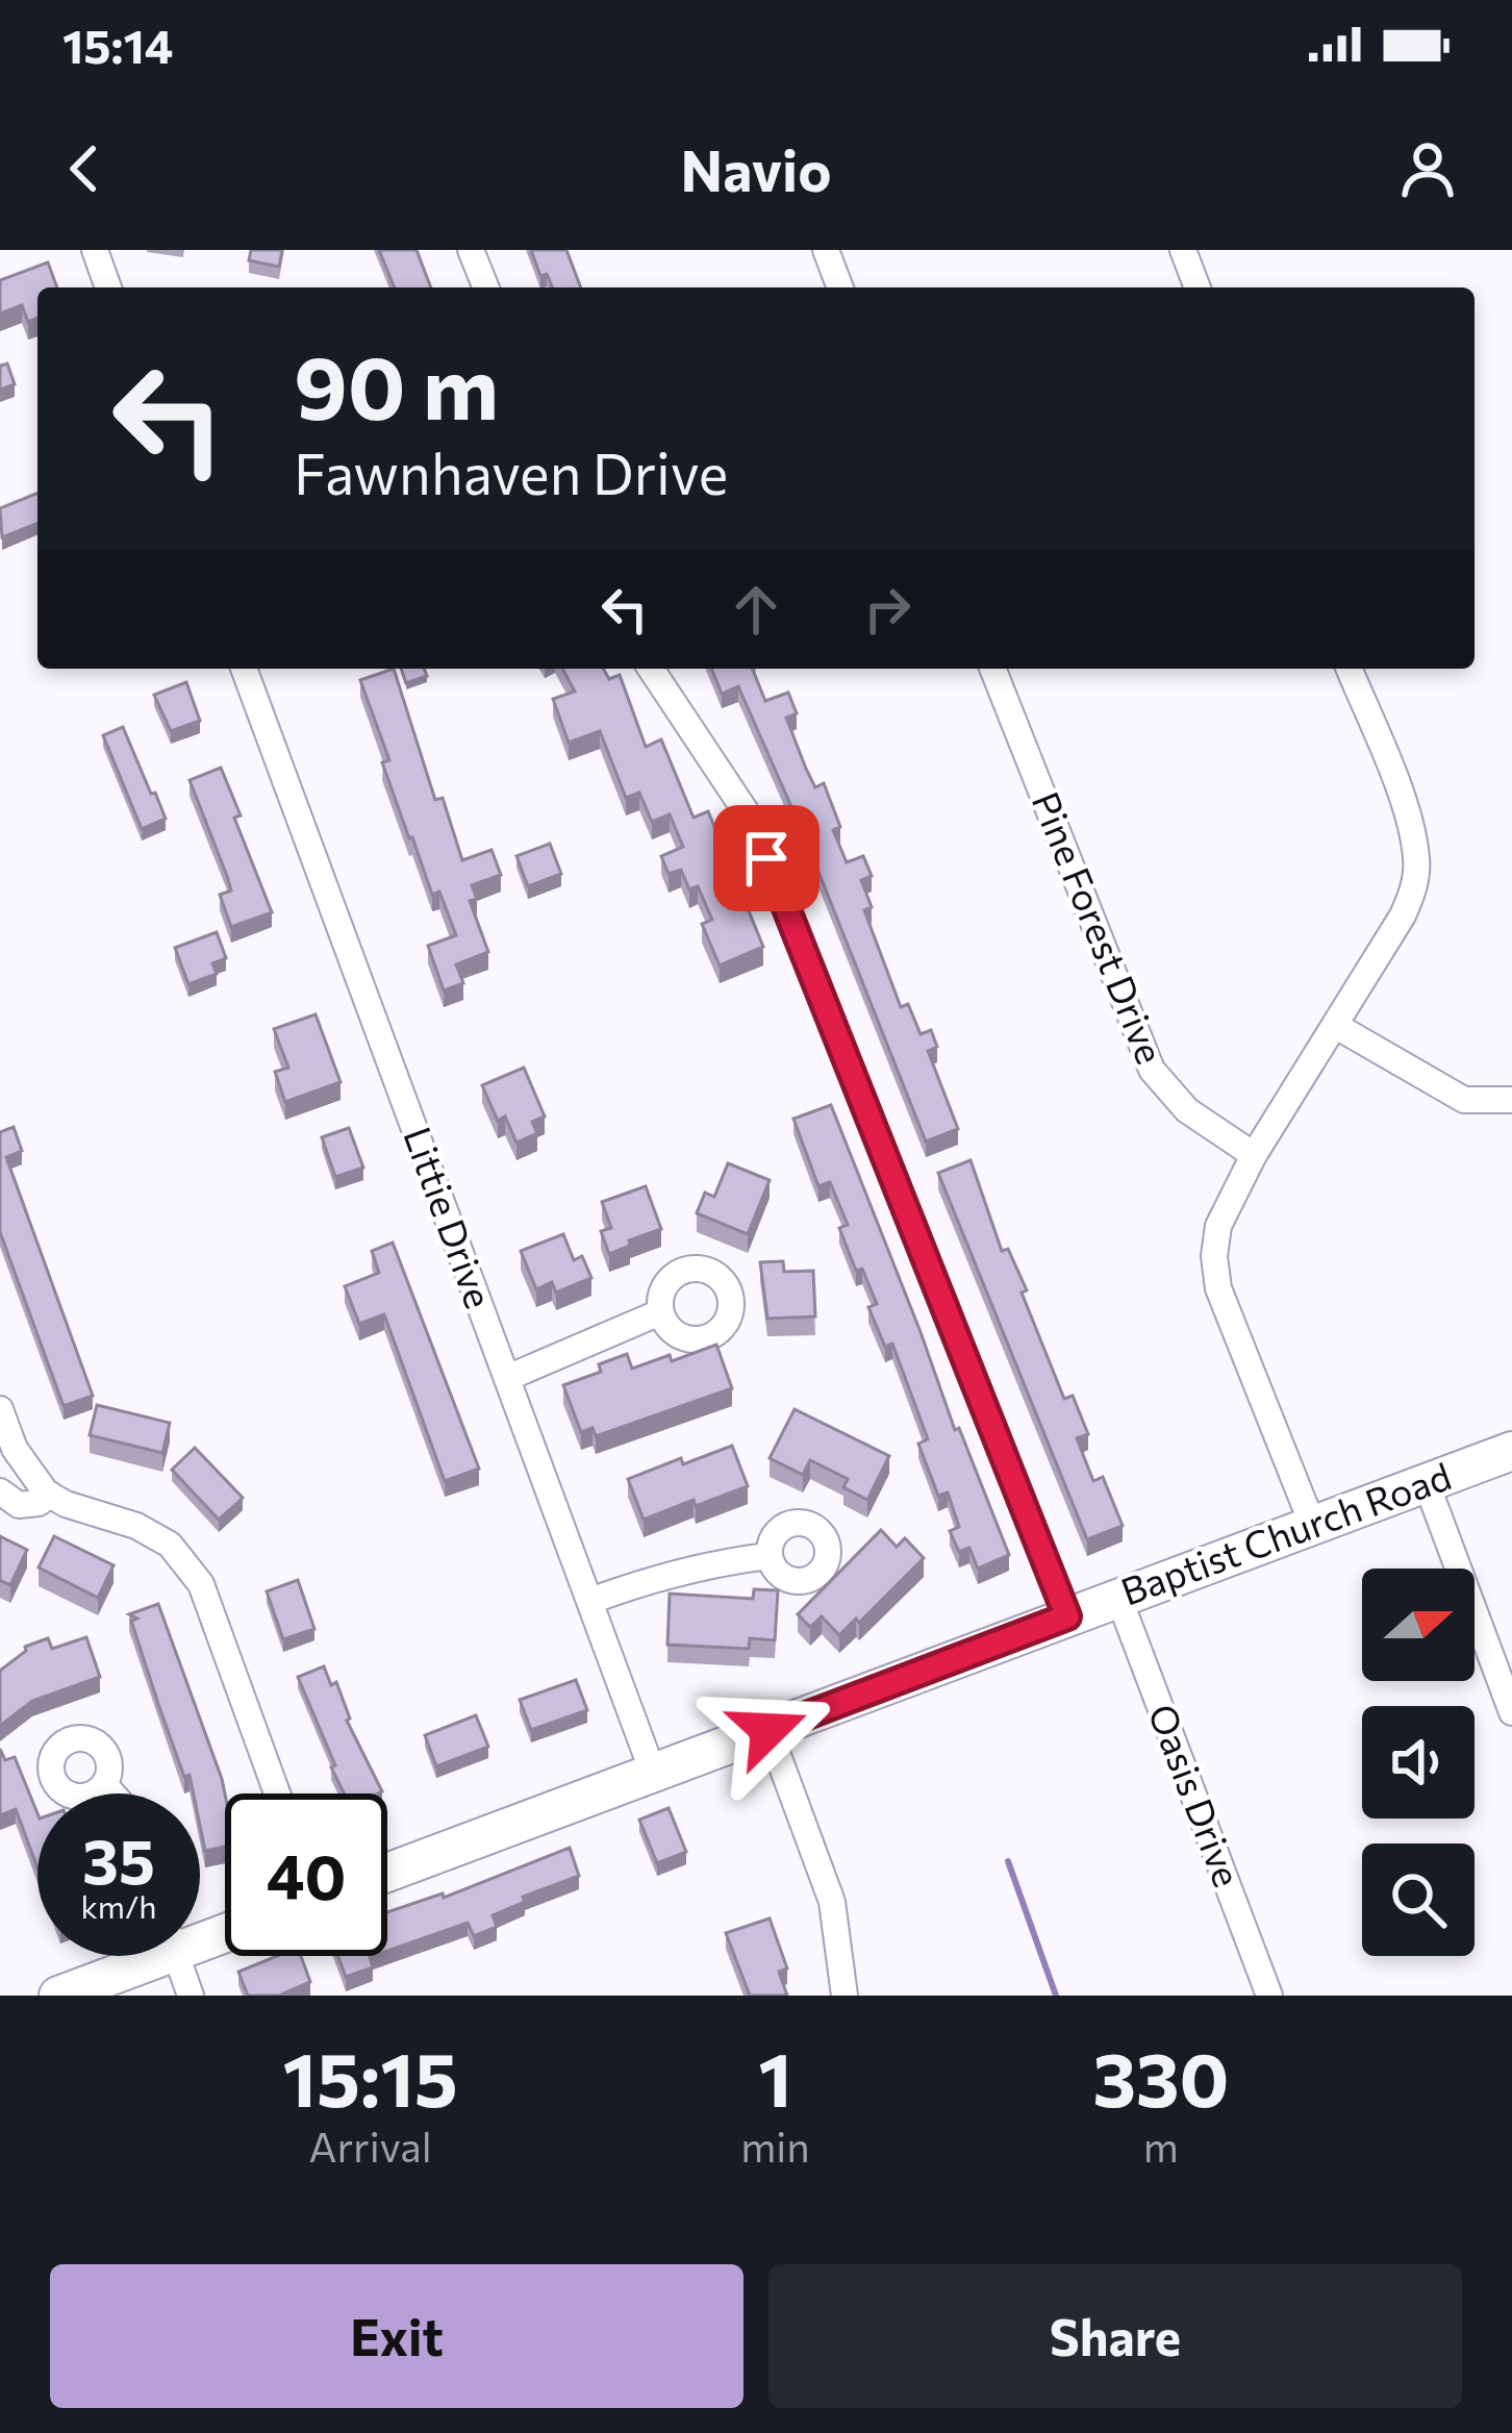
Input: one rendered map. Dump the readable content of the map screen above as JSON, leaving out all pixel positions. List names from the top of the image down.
{
  "streets": {
    "street": [
      "Pine Forest Drive",
      "Littie Drive",
      "Baptist Church Road",
      "Oasis Drive"
    ]
  },
  "crossings": [
    ["Littie Drive", "Baptist Church Road"],
    ["Baptist Church Road", "Oasis Drive"]
  ],
  "north": "right",
  "page": {
    "status": "15:14",
    "header": "Navio",
    "turn": ["90 m", "Fawnhaven Drive"],
    "speed": "35 km/h",
    "limit": "40",
    "eta": [
      "15:15",
      "Arrival",
      "1",
      "min",
      "330",
      "m"
    ],
    "buttons": ["Exit", "Share"]
  }
}
